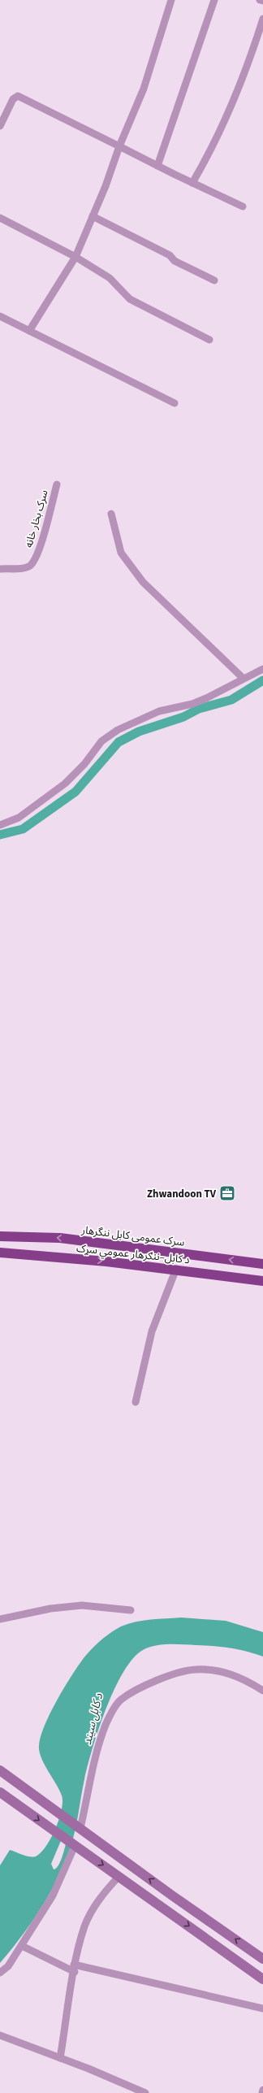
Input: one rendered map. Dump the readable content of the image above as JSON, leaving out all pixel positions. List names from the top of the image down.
{
  "streets": {
    "highway": ["سرک عمومی کابل ننگرهار", "د کابل–ننګرهار عمومي سړک"],
    "street": ["سرک بخار خانه"]
  },
  "one_way": ["سرک عمومی کابل ننگرهار", "د کابل–ننګرهار عمومي سړک"],
  "water": ["د کابل سيند"],
  "places": {
    "office": ["Zhwandoon TV"]
  }
}
